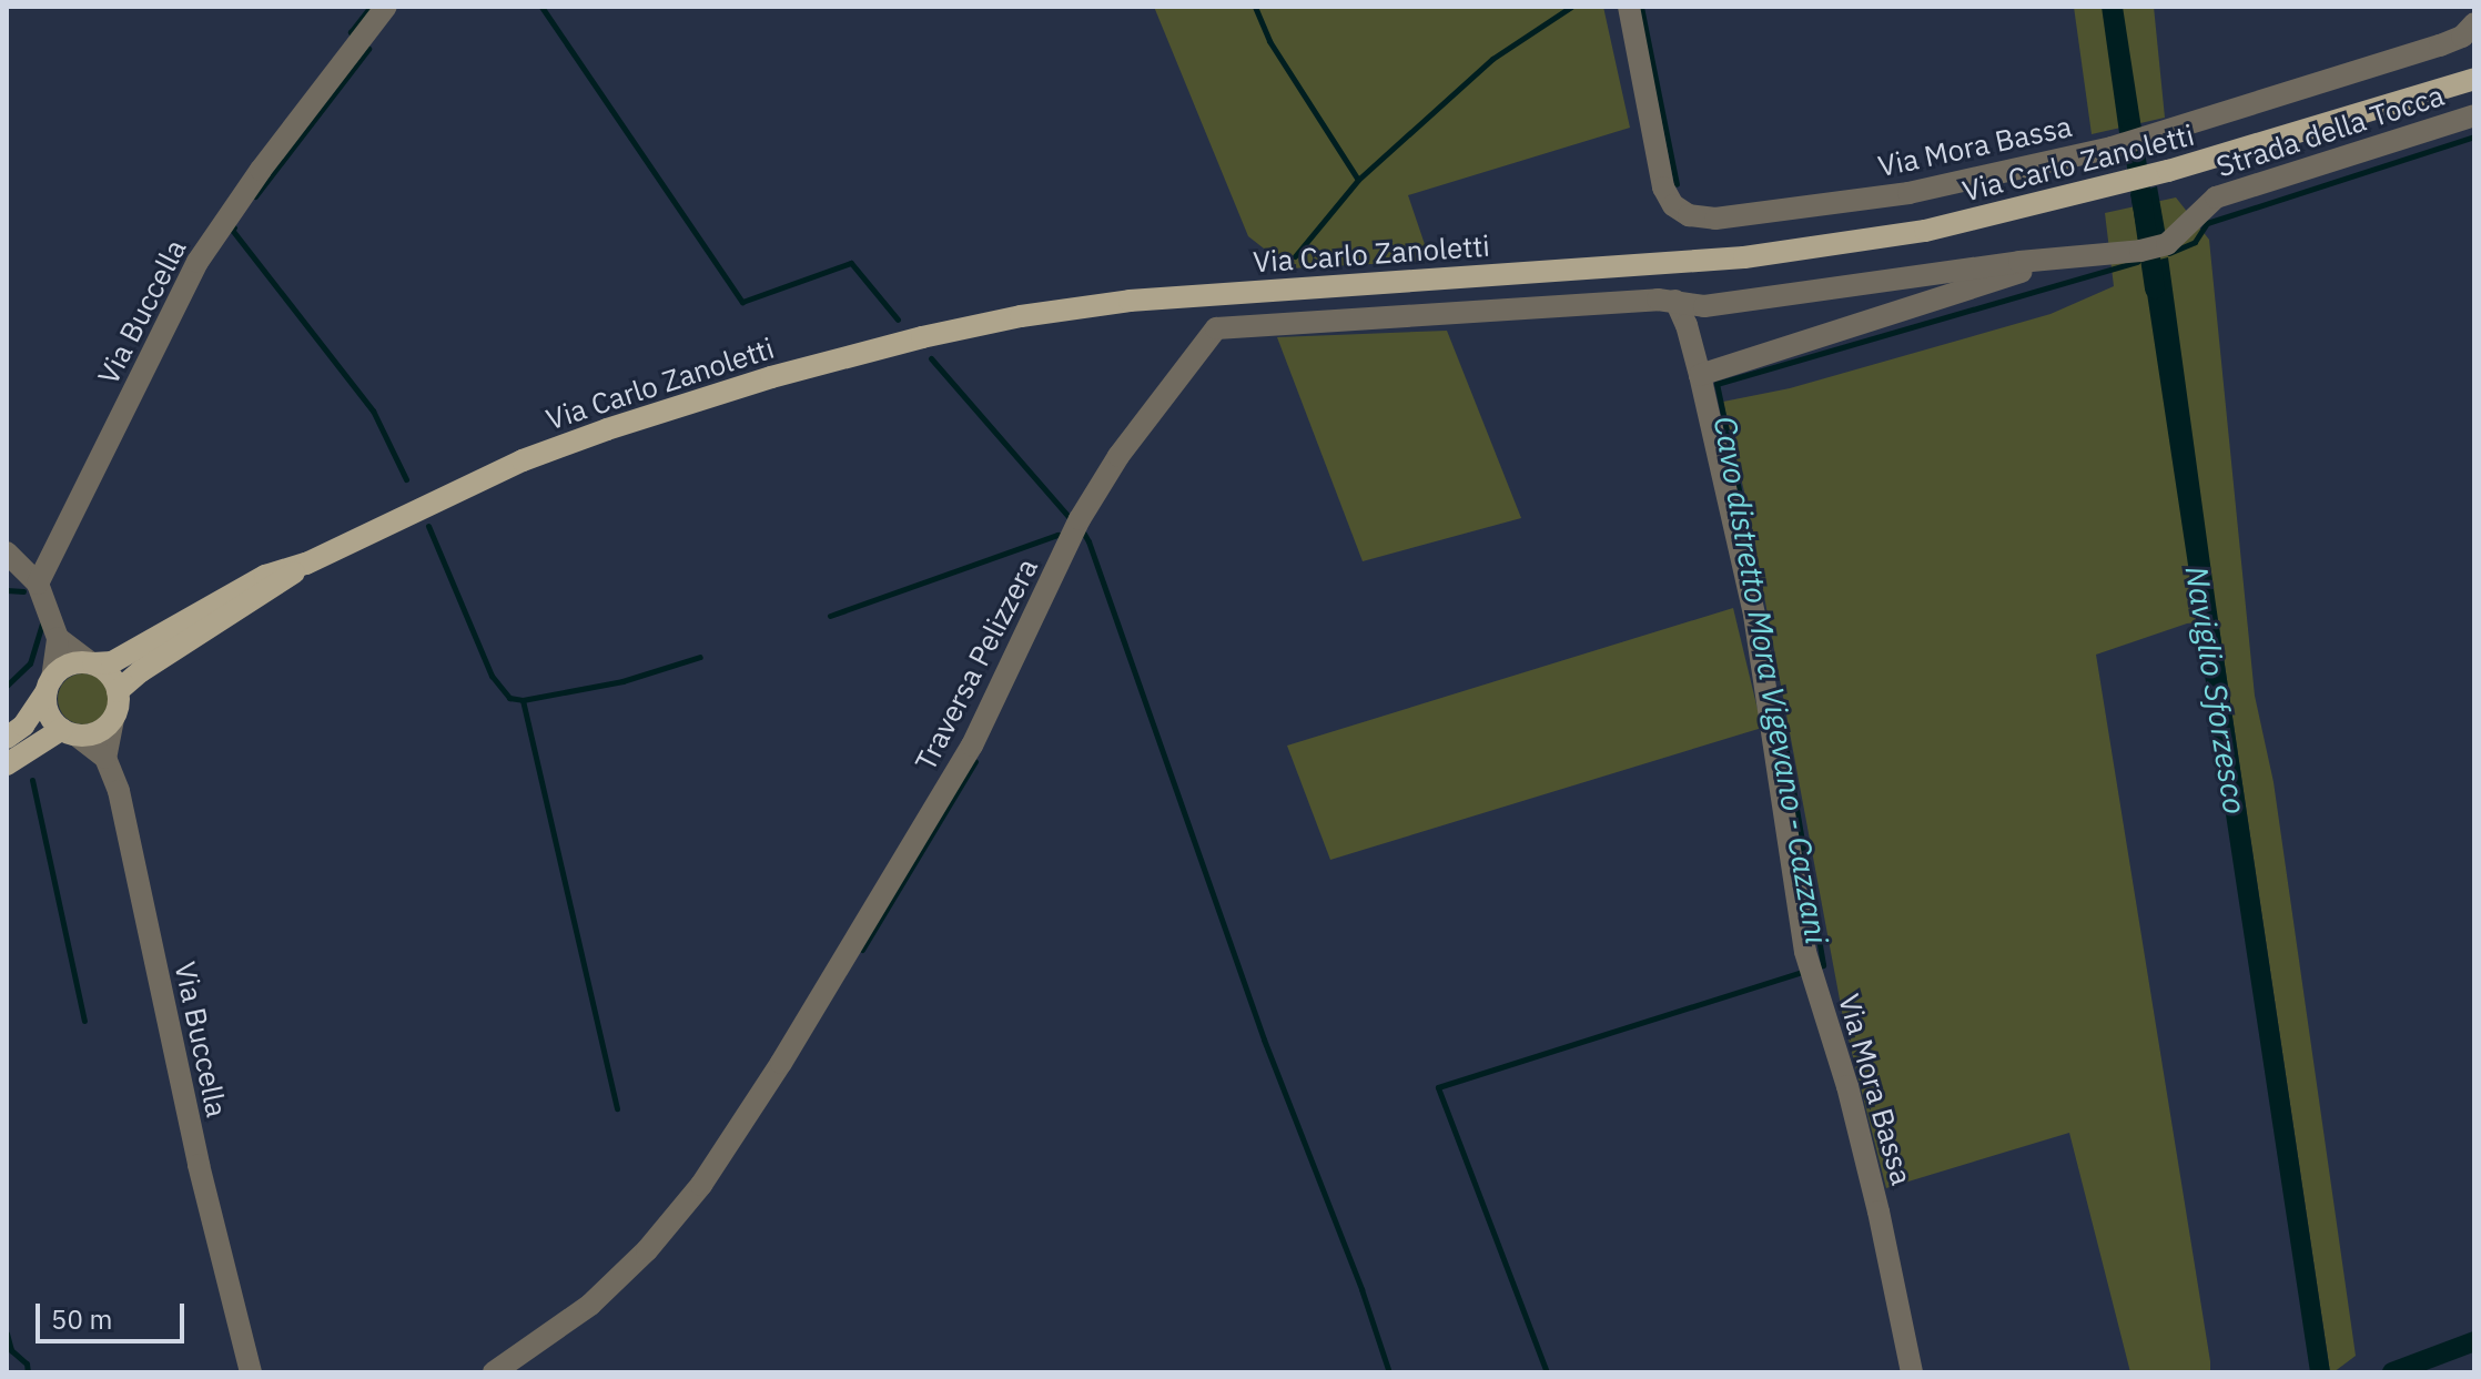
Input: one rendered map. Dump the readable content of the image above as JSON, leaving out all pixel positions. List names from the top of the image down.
{
  "streets": {
    "main road": ["Via Carlo Zanoletti"],
    "street": [
      "Strada della Tocca",
      "Via Mora Bassa",
      "Via Buccella",
      "Traversa Pelizzera"
    ]
  },
  "crossings": [
    ["Strada della Tocca", "Via Mora Bassa"],
    ["Strada della Tocca", "Traversa Pelizzera"],
    ["Via Mora Bassa", "Traversa Pelizzera"]
  ],
  "water": ["Cavo distretto Mora Vigevano - Cazzani", "Naviglio Sforzesco"],
  "scale_bar": "50 m"
}
